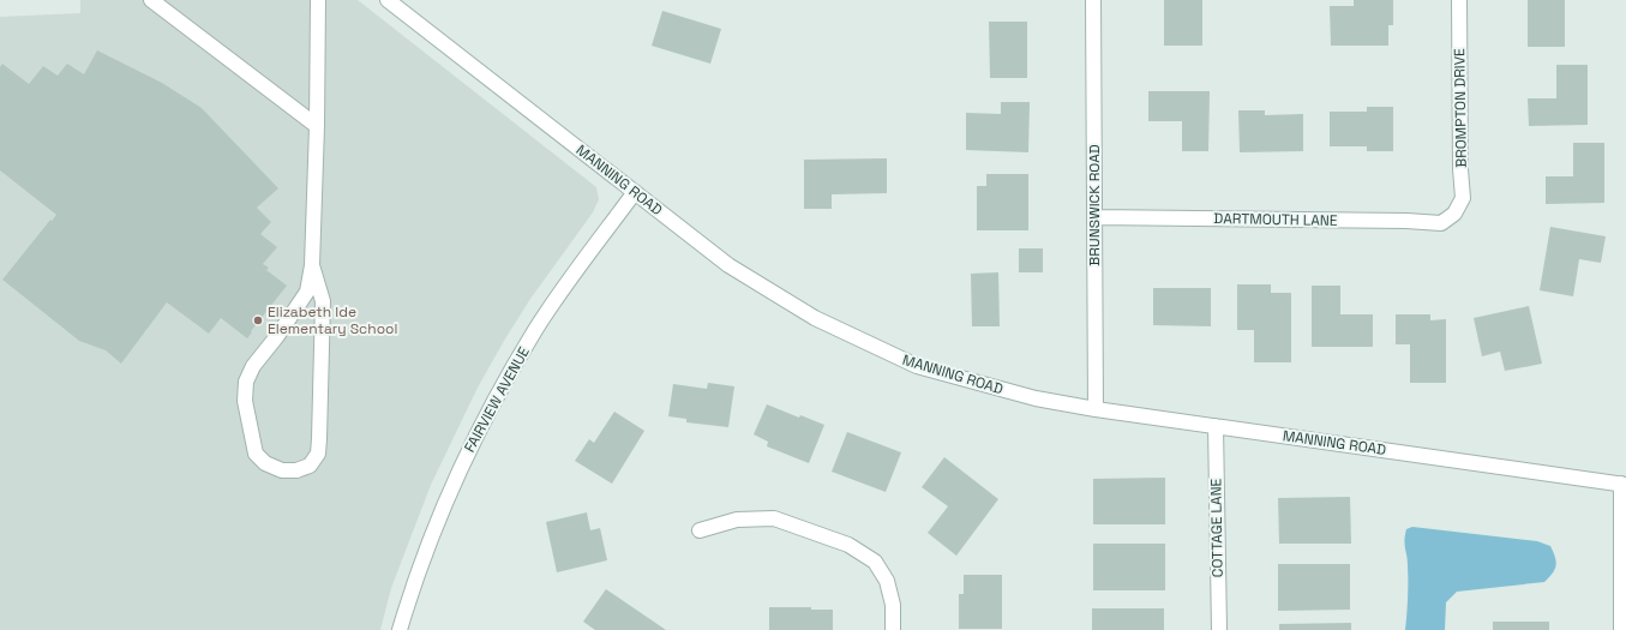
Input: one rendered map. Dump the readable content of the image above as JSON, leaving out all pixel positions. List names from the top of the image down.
{
  "streets": {
    "street": [
      "BROMPTON DRIVE",
      "MANNING ROAD",
      "BRUNSWICK ROAD",
      "DARTMOUTH LANE",
      "FAIRVIEW AVENUE",
      "COTTAGE LANE"
    ]
  },
  "crossings": [
    ["BROMPTON DRIVE", "DARTMOUTH LANE"],
    ["MANNING ROAD", "BRUNSWICK ROAD"],
    ["MANNING ROAD", "FAIRVIEW AVENUE"],
    ["MANNING ROAD", "COTTAGE LANE"],
    ["BRUNSWICK ROAD", "DARTMOUTH LANE"]
  ],
  "places": ["Elizabeth Ide Elementary School"]
}
